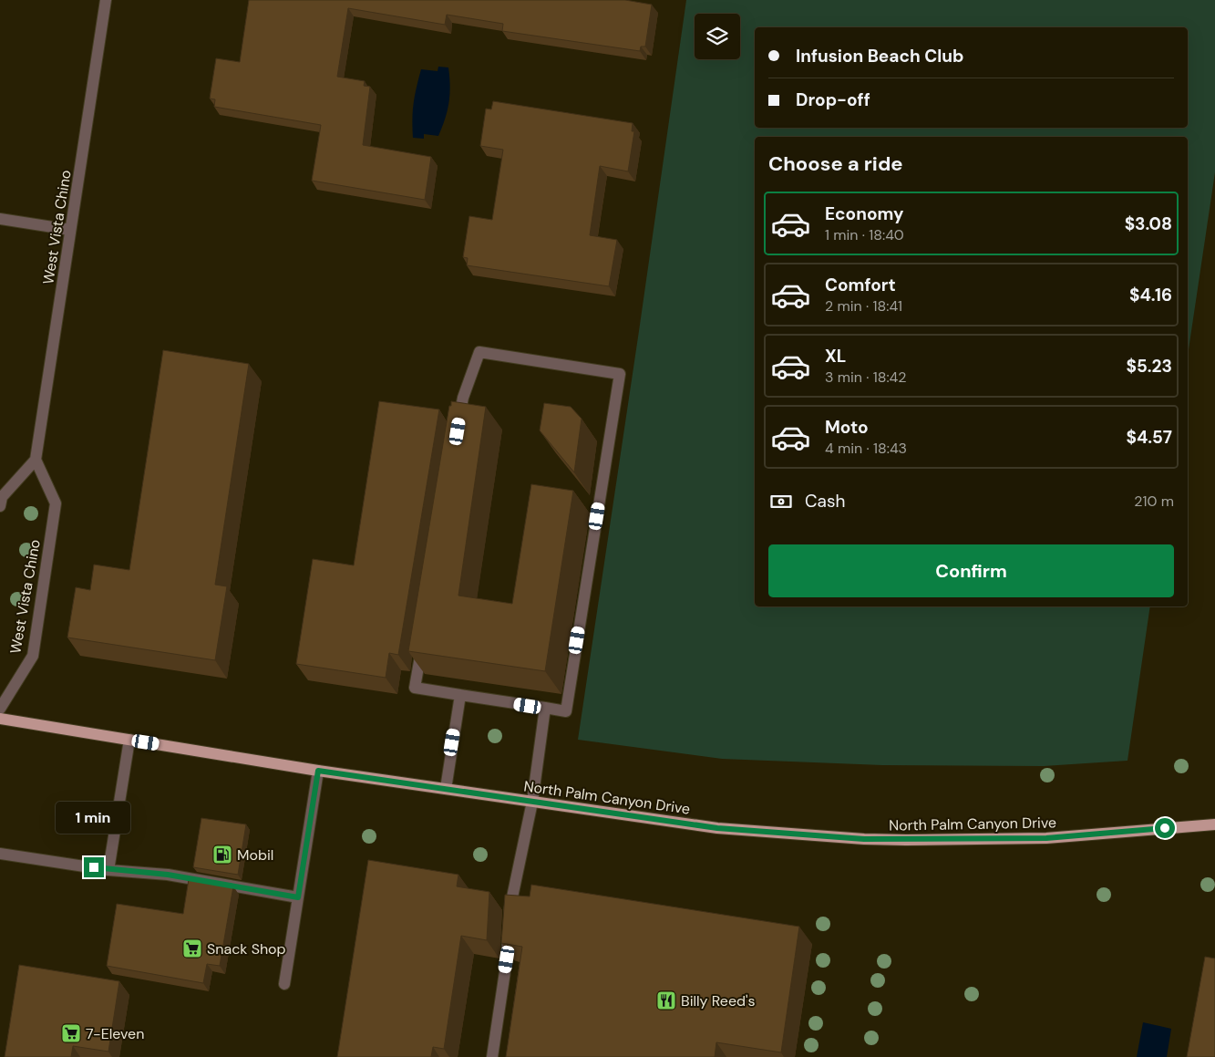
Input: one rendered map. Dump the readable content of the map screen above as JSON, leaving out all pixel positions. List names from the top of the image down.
{
  "streets": {
    "main road": ["North Palm Canyon Drive"],
    "street": ["West Vista Chino"]
  },
  "places": {
    "fuel station": ["Mobil"],
    "supermarket": ["Snack Shop", "7-Eleven"],
    "restaurant": ["Billy Reed's"]
  },
  "page": {
    "banner": ["Infusion Beach Club", "Drop-off"],
    "heading": "Choose a ride",
    "list": [
      {
        "name": "Economy",
        "note": "1 min · 18:40",
        "value": "$3.08"
      },
      {
        "name": "Comfort",
        "note": "2 min · 18:41",
        "value": "$4.16"
      },
      {
        "name": "XL",
        "note": "3 min · 18:42",
        "value": "$5.23"
      },
      {
        "name": "Moto",
        "note": "4 min · 18:43",
        "value": "$4.57"
      }
    ],
    "pay": ["Cash", "210 m"],
    "buttons": "Confirm",
    "bubble": "1 min"
  }
}
